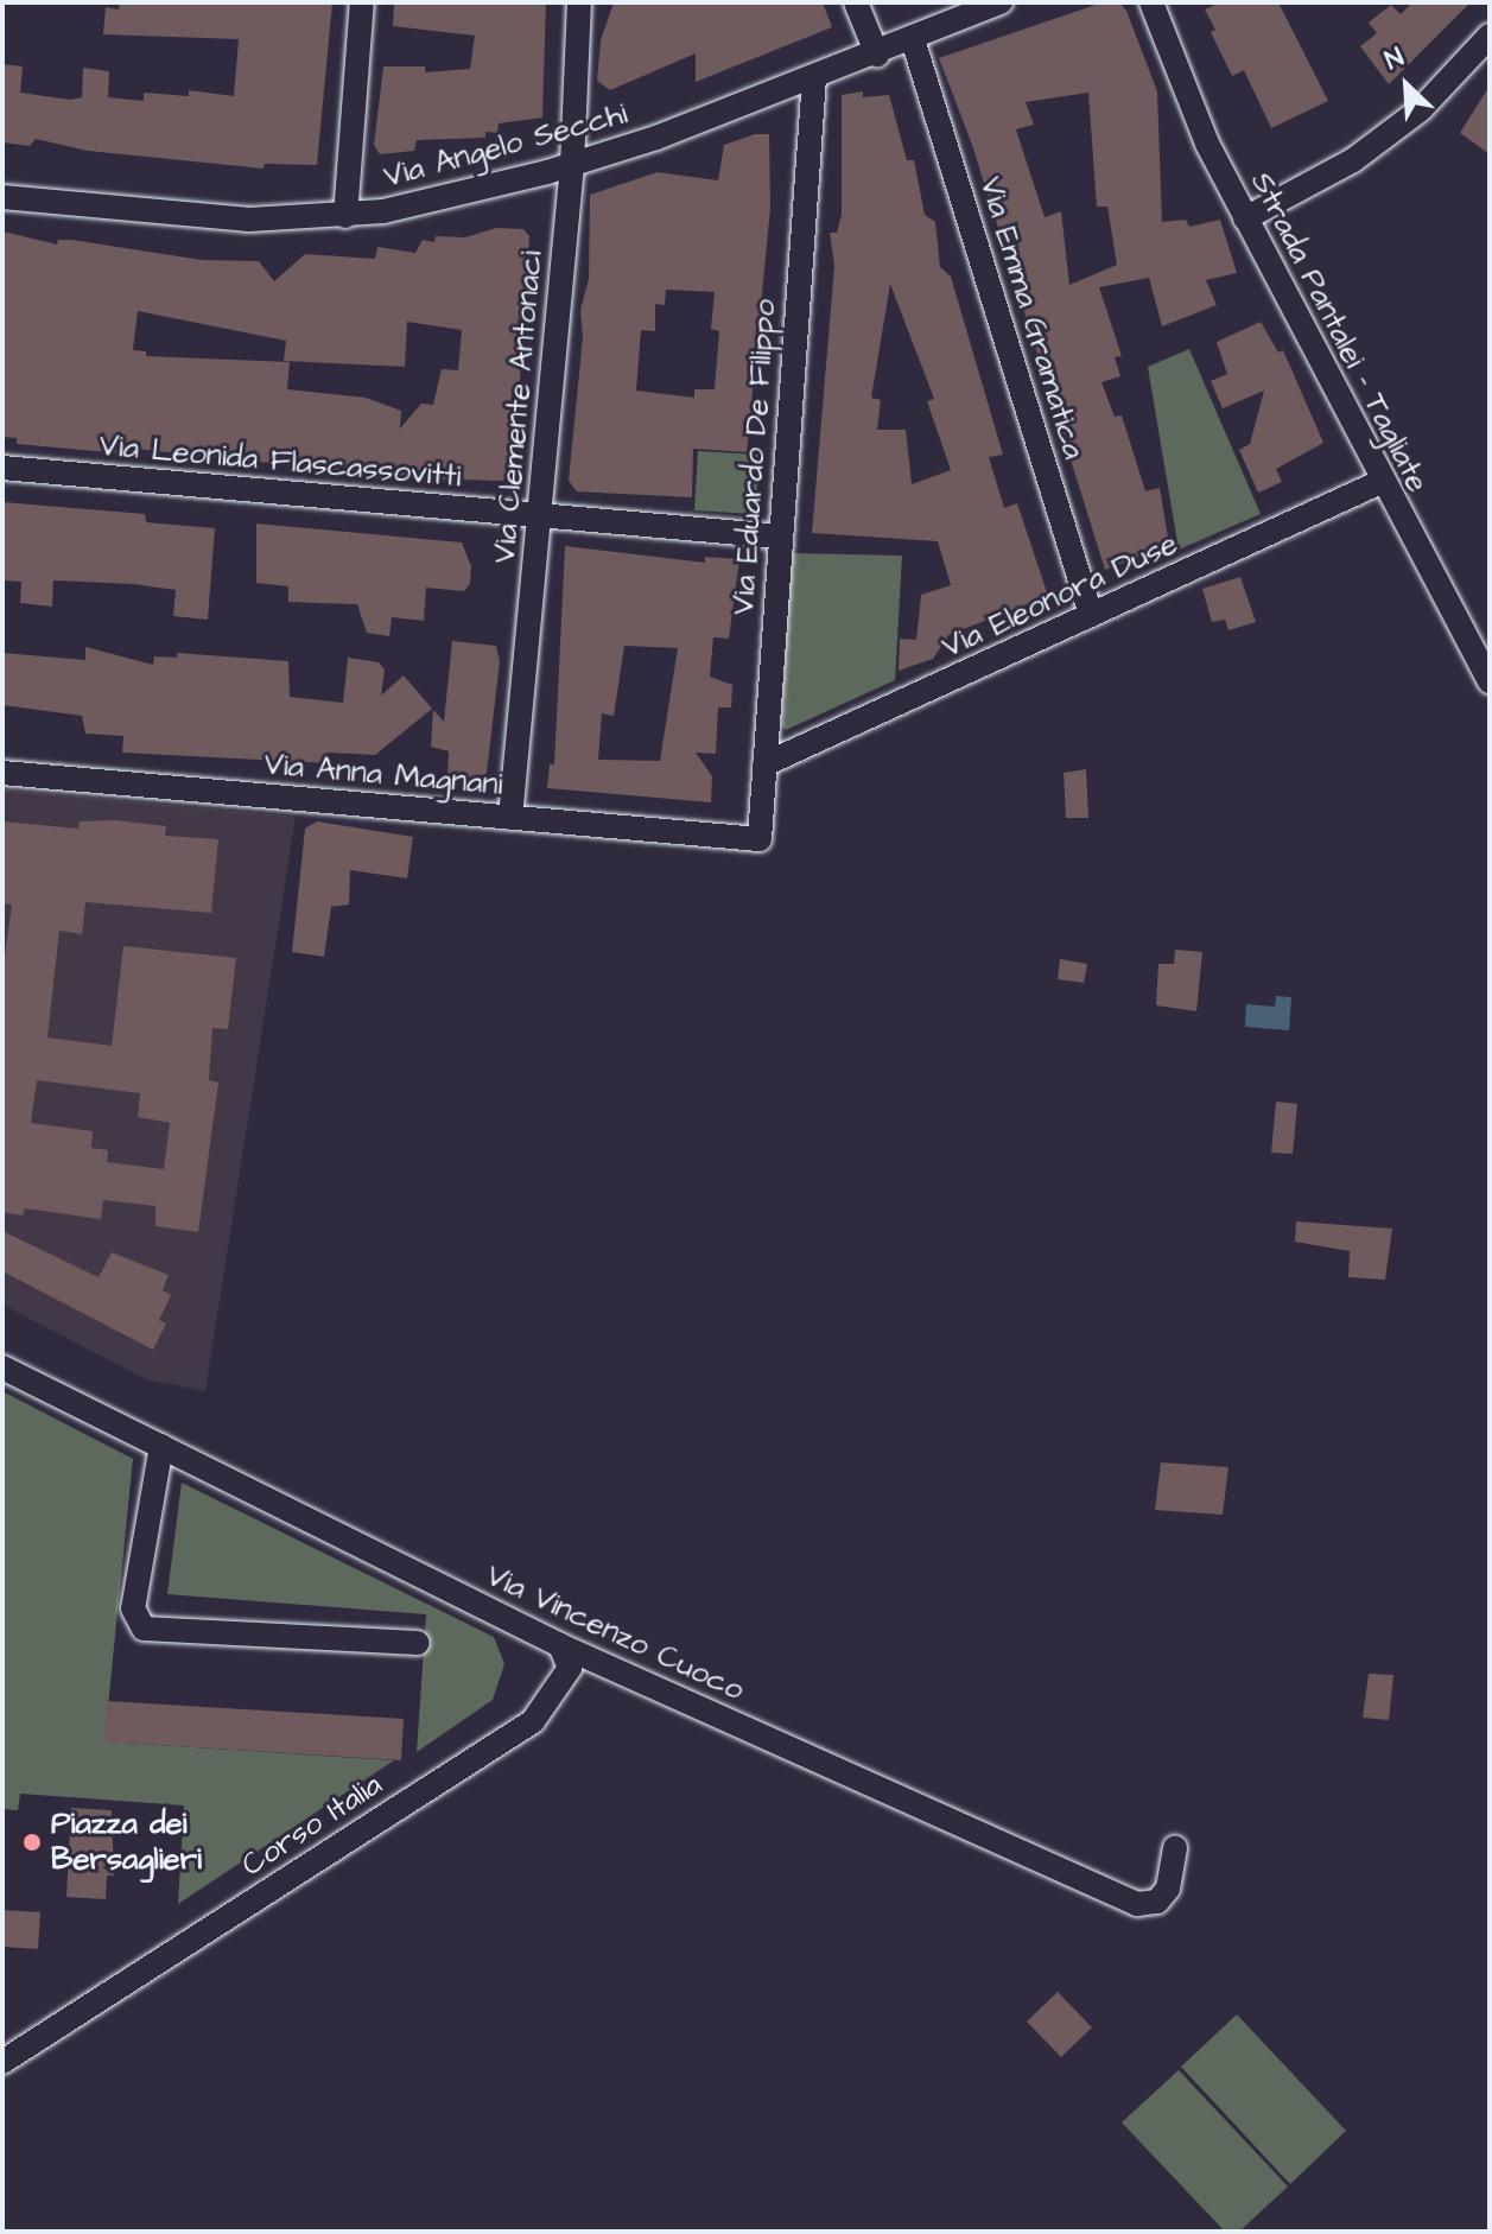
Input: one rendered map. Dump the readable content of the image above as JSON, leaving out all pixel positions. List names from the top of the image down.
{
  "streets": {
    "street": [
      "Via Angelo Secchi",
      "Via Emma Gramatica",
      "Strada Pantalei - Tagliate",
      "Via Clemente Antonaci",
      "Via Eduardo De Filippo",
      "Via Leonida Flascassovitti",
      "Via Eleonora Duse",
      "Via Anna Magnani",
      "Via Vincenzo Cuoco",
      "Corso Italia"
    ]
  },
  "crossings": [
    ["Via Angelo Secchi", "Via Emma Gramatica"],
    ["Via Angelo Secchi", "Via Clemente Antonaci"],
    ["Via Angelo Secchi", "Via Eduardo De Filippo"],
    ["Via Emma Gramatica", "Via Eleonora Duse"],
    ["Strada Pantalei - Tagliate", "Via Eleonora Duse"],
    ["Via Clemente Antonaci", "Via Leonida Flascassovitti"],
    ["Via Clemente Antonaci", "Via Anna Magnani"],
    ["Via Eduardo De Filippo", "Via Leonida Flascassovitti"],
    ["Via Eduardo De Filippo", "Via Eleonora Duse"],
    ["Via Eduardo De Filippo", "Via Anna Magnani"],
    ["Via Vincenzo Cuoco", "Corso Italia"]
  ],
  "places": ["Piazza dei Bersaglieri"],
  "north": "top left"
}
